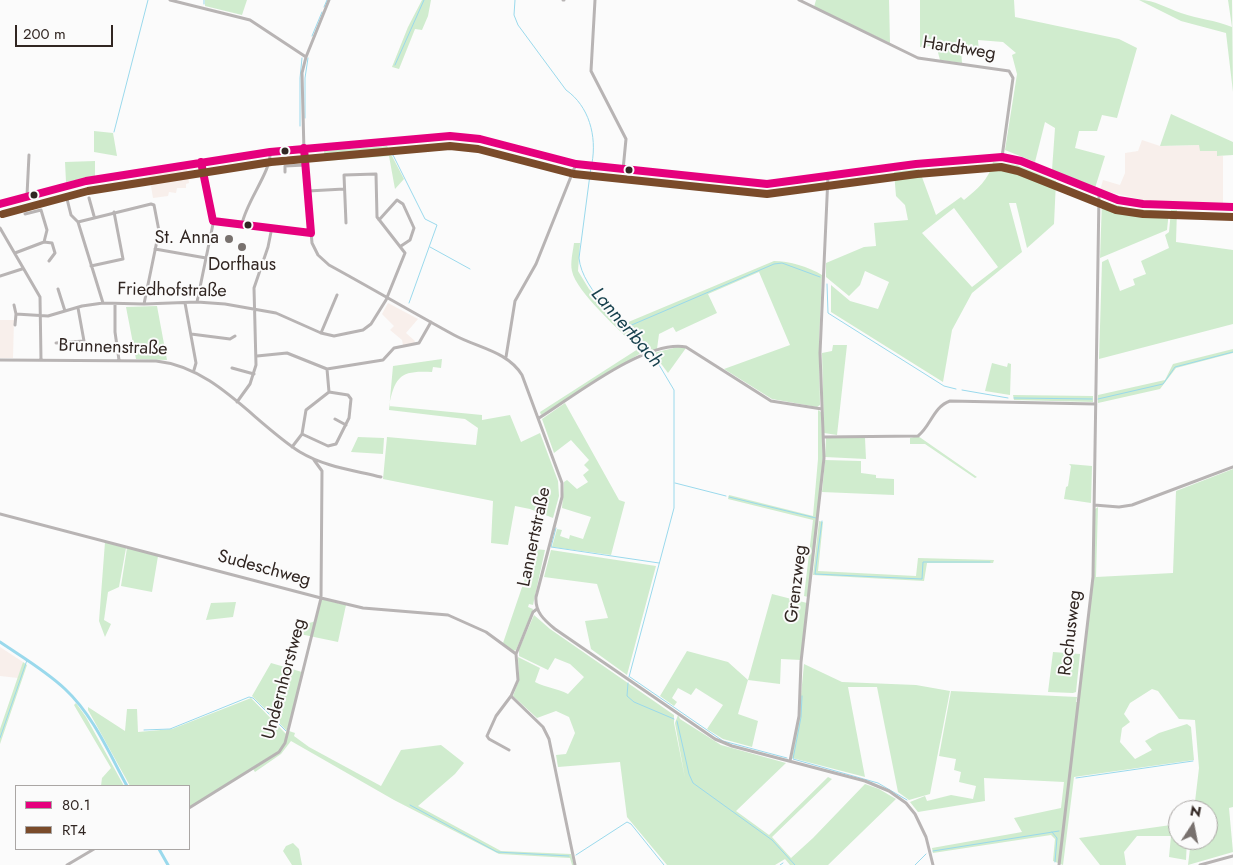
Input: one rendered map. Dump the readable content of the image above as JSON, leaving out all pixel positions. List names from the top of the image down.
{
  "streets": {
    "street": [
      "Hardtweg",
      "Friedhofstraße",
      "Brunnenstraße",
      "Lannertstraße",
      "Sudeschweg",
      "Grenzweg",
      "Rochusweg",
      "Undernhorstweg"
    ]
  },
  "crossings": [
    ["Friedhofstraße", "Lannertstraße"],
    ["Lannertstraße", "Grenzweg"],
    ["Sudeschweg", "Undernhorstweg"]
  ],
  "water": ["Lannertbach"],
  "places": ["St. Anna", "Dorfhaus"],
  "lines": ["transit line 80.1", "transit line RT4"],
  "legend": ["80.1", "RT4"],
  "scale_bar": "200 m",
  "north": "top"
}
